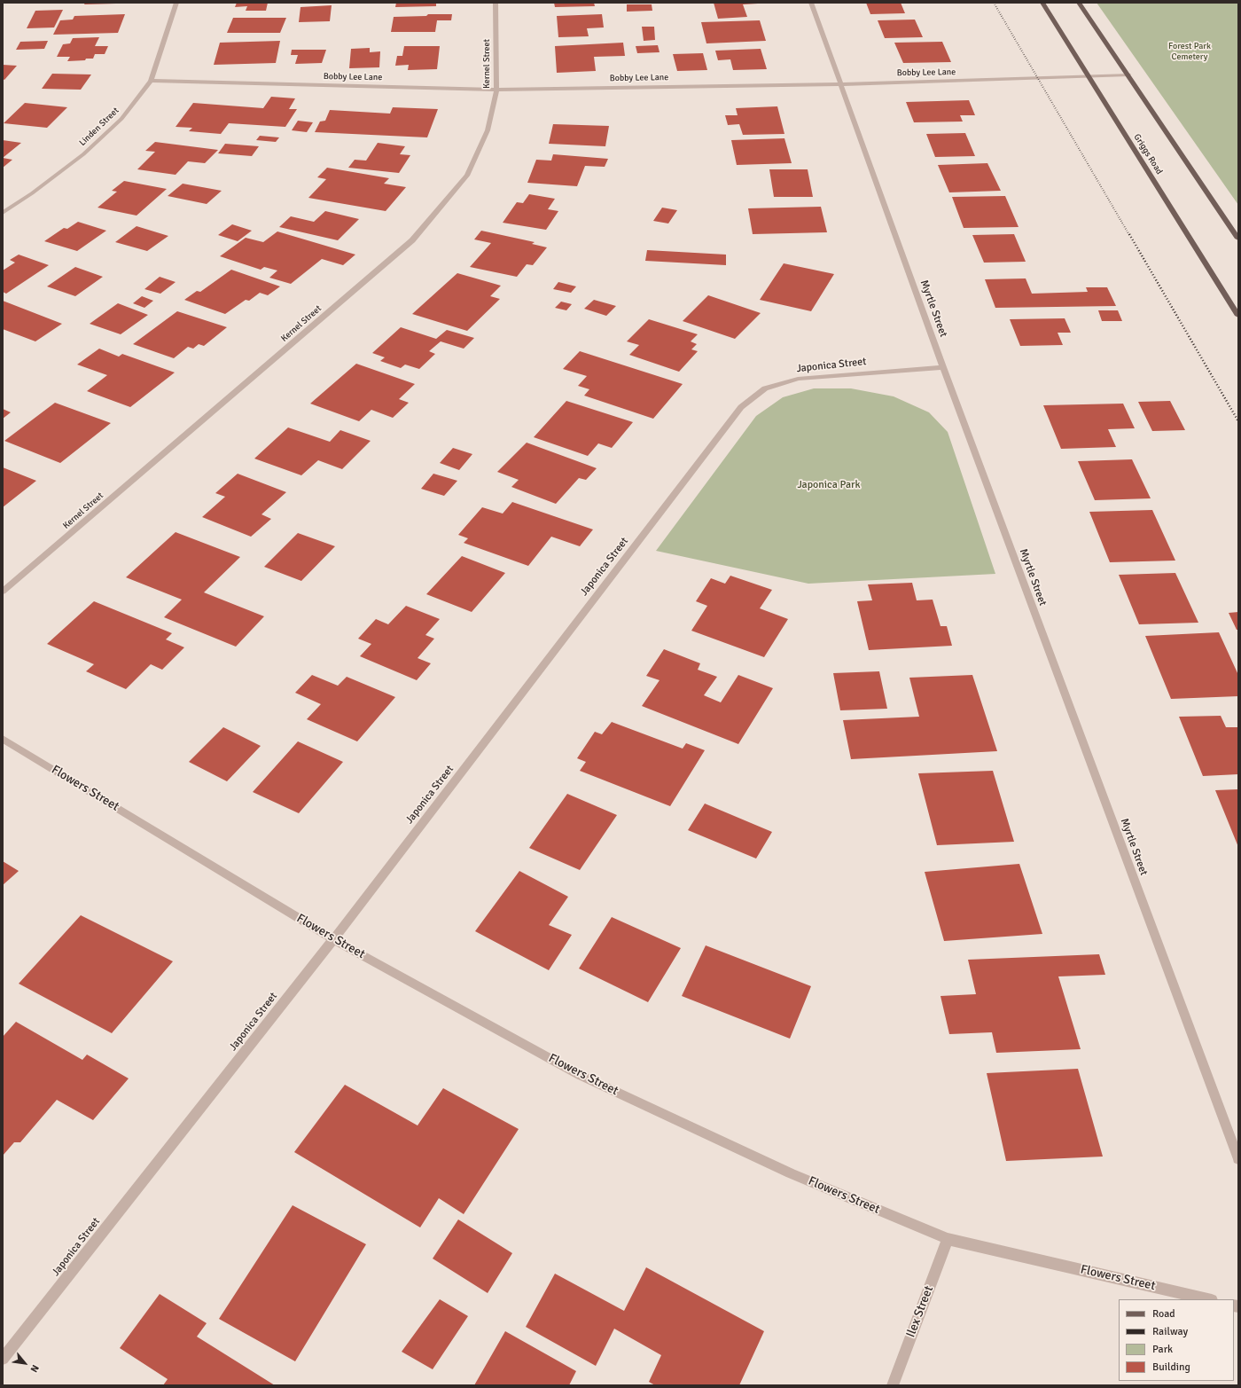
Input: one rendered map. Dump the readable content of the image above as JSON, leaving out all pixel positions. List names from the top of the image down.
{
  "streets": {
    "main road": ["Griggs Road"],
    "street": [
      "Kernel Street",
      "Bobby Lee Lane",
      "Linden Street",
      "Myrtle Street",
      "Japonica Street",
      "Flowers Street",
      "Ilex Street"
    ]
  },
  "crossings": [
    ["Kernel Street", "Bobby Lee Lane"],
    ["Bobby Lee Lane", "Linden Street"],
    ["Bobby Lee Lane", "Griggs Road"],
    ["Bobby Lee Lane", "Myrtle Street"],
    ["Myrtle Street", "Japonica Street"],
    ["Japonica Street", "Flowers Street"],
    ["Flowers Street", "Ilex Street"]
  ],
  "parks": ["Forest Park Cemetery", "Japonica Park"],
  "legend": [
    "Road",
    "Railway",
    "Park",
    "Building"
  ],
  "north": "bottom right"
}
